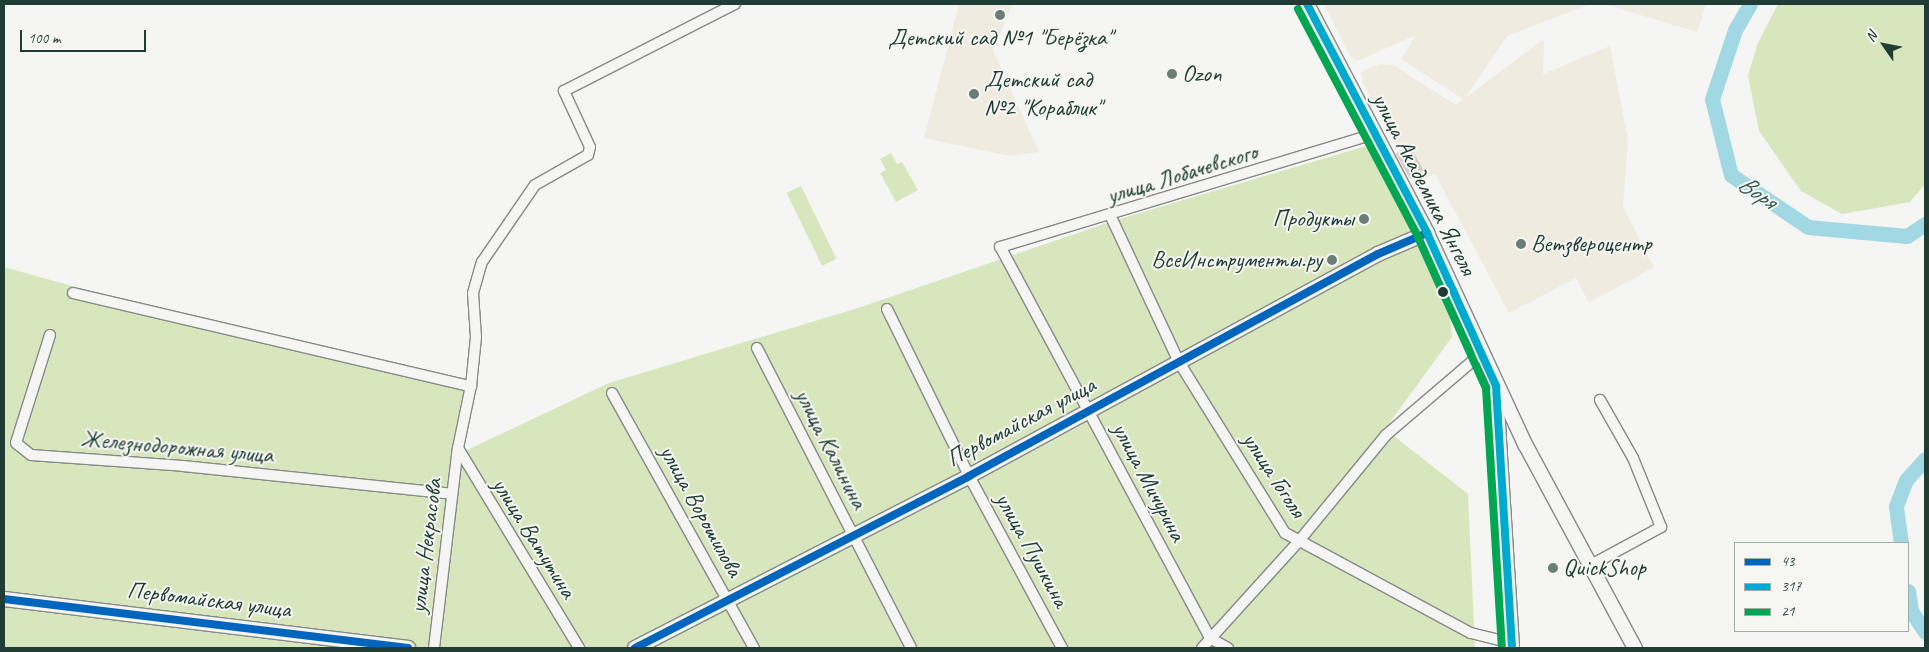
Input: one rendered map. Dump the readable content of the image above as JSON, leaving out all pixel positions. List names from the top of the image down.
{
  "streets": {
    "street": [
      "улица Лобачевского",
      "улица Академика Янгеля",
      "Первомайская улица",
      "Железнодорожная улица",
      "улица Калинина",
      "улица Гоголя",
      "улица Мичурина",
      "улица Ворошилова",
      "улица Ватутина",
      "улица Некрасова",
      "улица Пушкина"
    ]
  },
  "crossings": [
    ["улица Лобачевского", "улица Академика Янгеля"],
    ["улица Лобачевского", "улица Гоголя"],
    ["улица Лобачевского", "улица Мичурина"],
    ["улица Академика Янгеля", "Первомайская улица"],
    ["Первомайская улица", "улица Калинина"],
    ["Первомайская улица", "улица Гоголя"],
    ["Первомайская улица", "улица Мичурина"],
    ["Первомайская улица", "улица Ворошилова"],
    ["Первомайская улица", "улица Пушкина"],
    ["Железнодорожная улица", "улица Некрасова"],
    ["улица Ватутина", "улица Некрасова"]
  ],
  "water": ["Воря"],
  "places": [
    "Детский сад №1 \"Берёзка\"",
    "Ozon",
    "Детский сад №2 \"Кораблик\"",
    "Продукты",
    "Ветзвероцентр",
    "ВсеИнструменты.ру",
    "QuickShop"
  ],
  "lines": ["transit line 317", "transit line 21", "transit line 43"],
  "legend": ["43", "317", "21"],
  "scale_bar": "100 m",
  "north": "top left"
}
